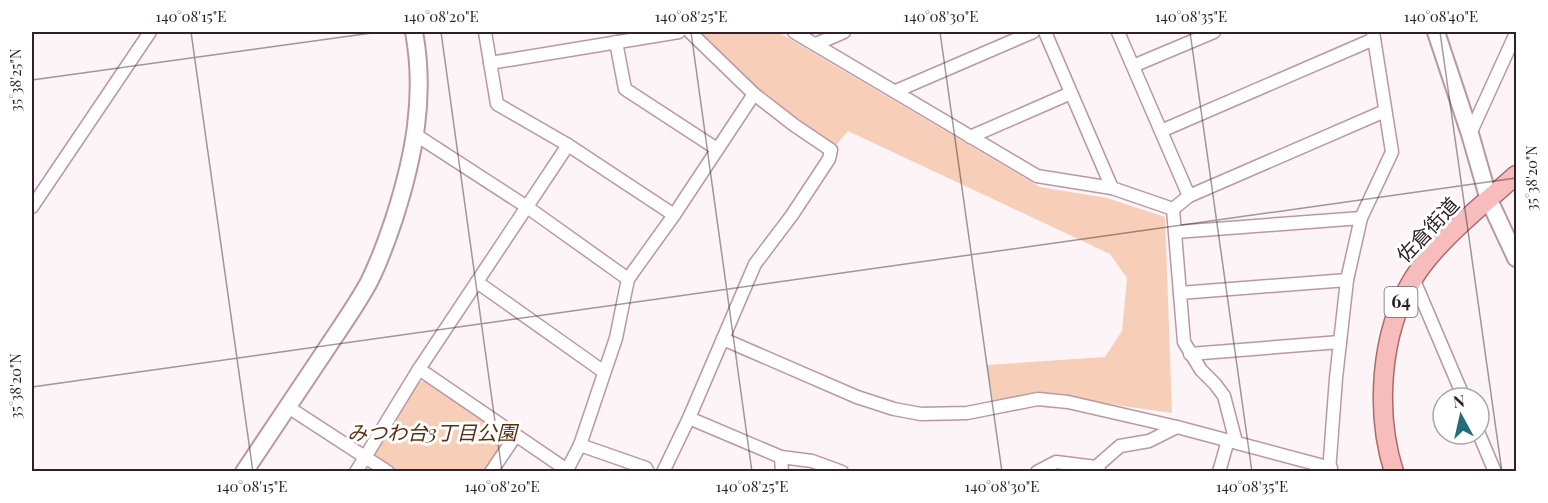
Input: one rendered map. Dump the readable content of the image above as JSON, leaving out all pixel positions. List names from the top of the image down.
{
  "streets": {
    "main road": ["佐倉街道", "64"]
  },
  "parks": ["みつわ台3丁目公園"],
  "north": "top",
  "coordinates": [
    "140°08'15\"E",
    "140°08'20\"E",
    "140°08'25\"E",
    "140°08'30\"E",
    "140°08'35\"E",
    "140°08'40\"E",
    "35°38'25\"N",
    "35°38'20\"N"
  ]
}
